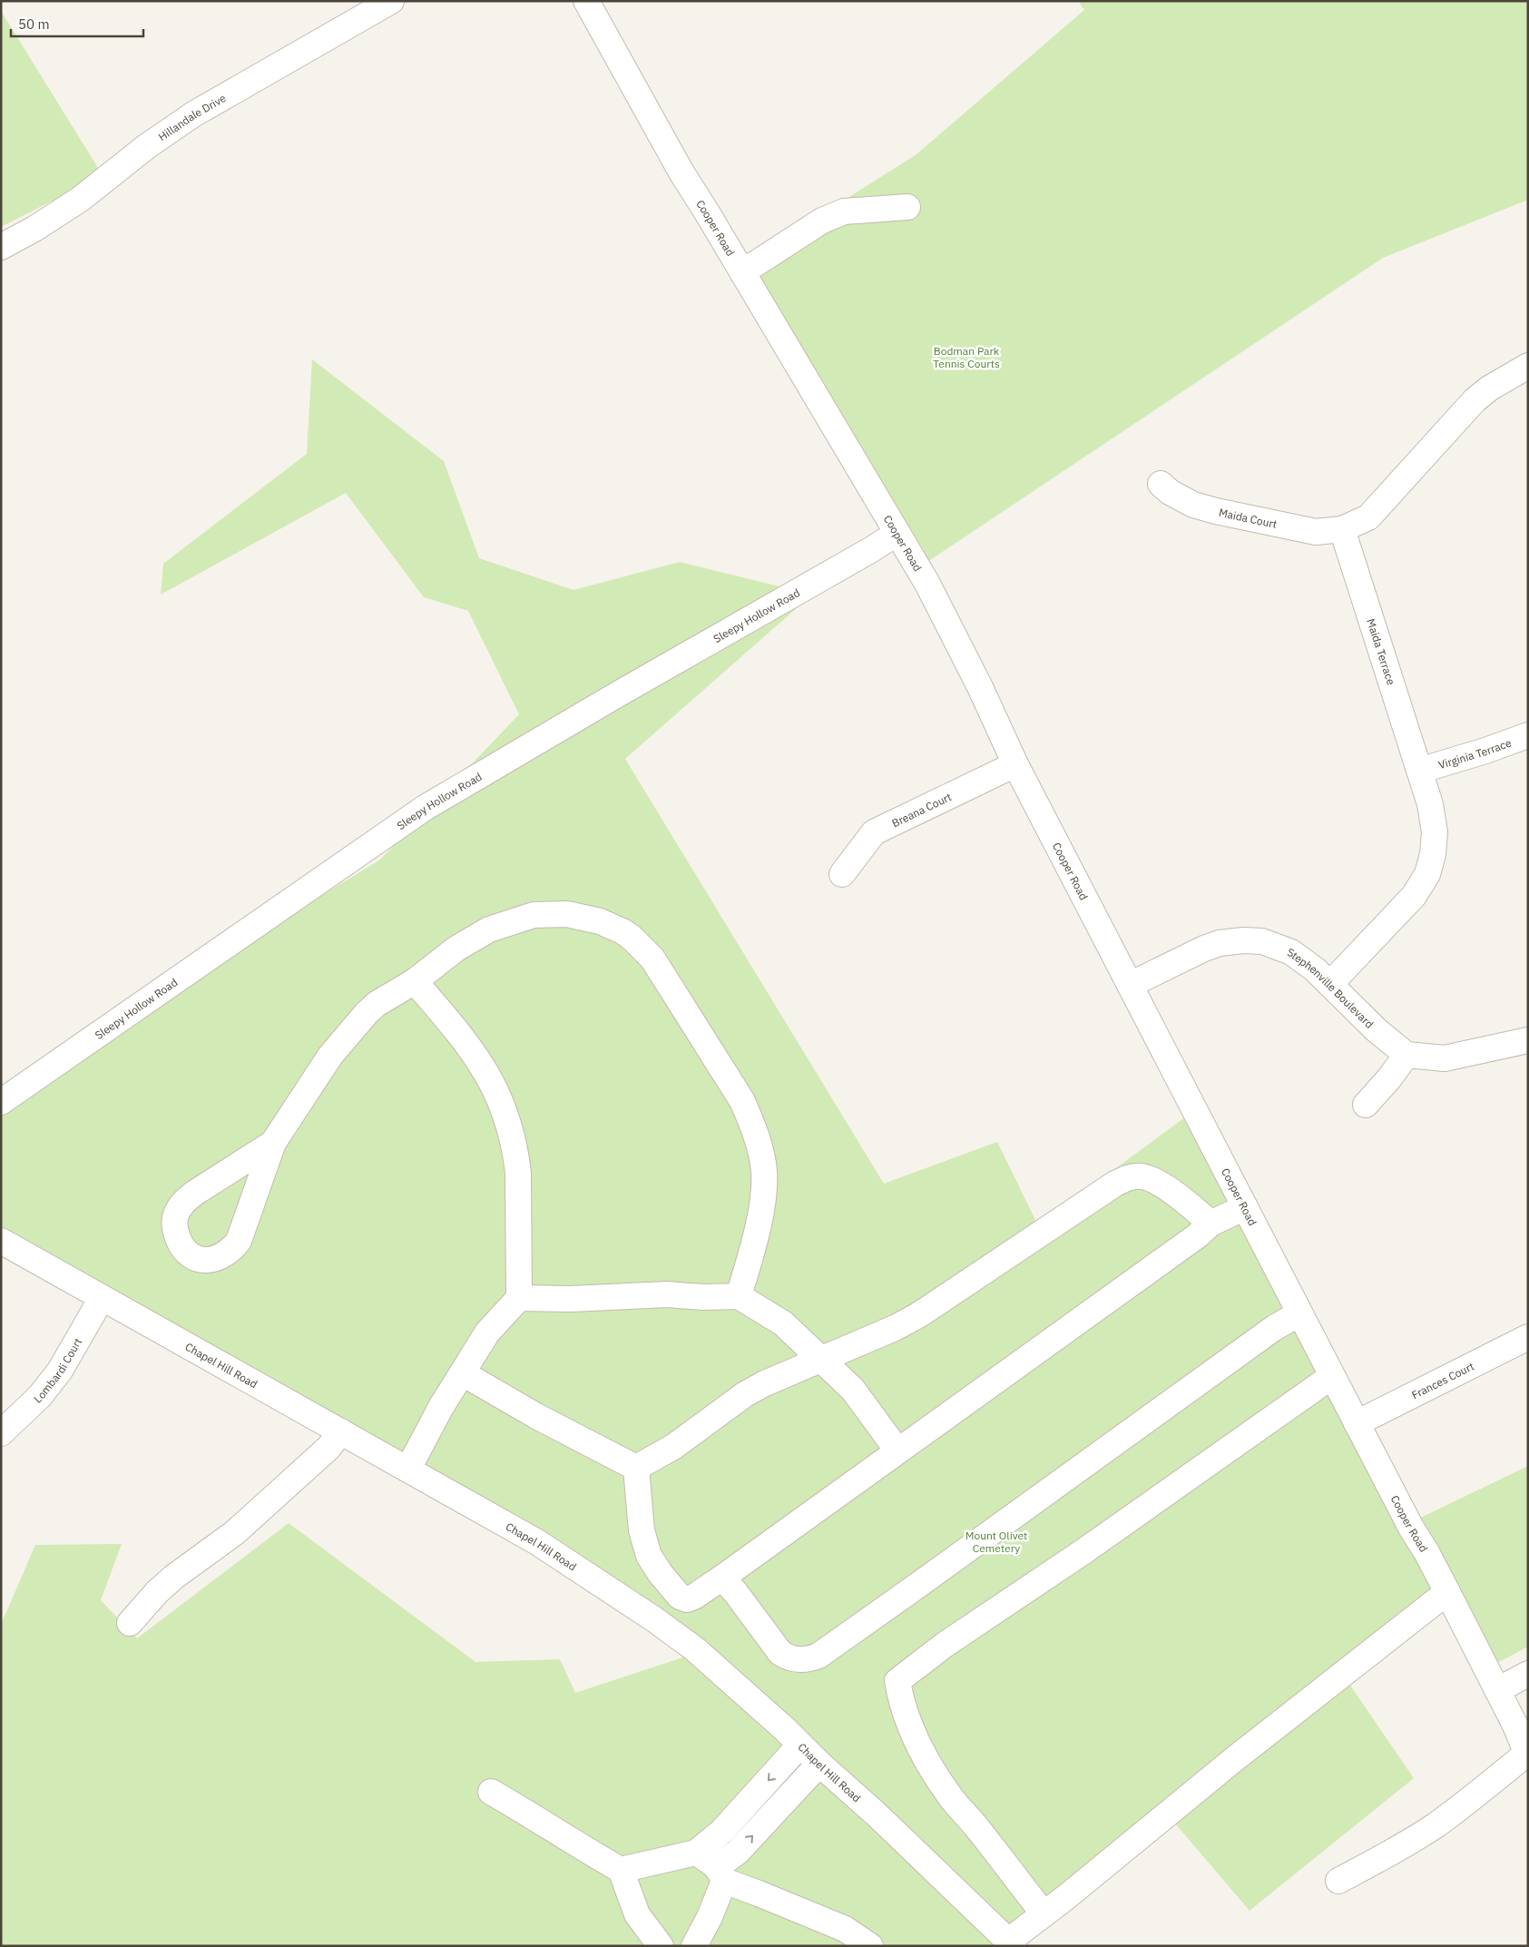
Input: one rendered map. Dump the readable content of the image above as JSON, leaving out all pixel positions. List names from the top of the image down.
{
  "streets": {
    "street": [
      "Hillandale Drive",
      "Cooper Road",
      "Maida Court",
      "Sleepy Hollow Road",
      "Maida Terrace",
      "Virginia Terrace",
      "Breana Court",
      "Stephenville Boulevard",
      "Chapel Hill Road",
      "Lombardi Court",
      "Frances Court"
    ]
  },
  "crossings": [
    ["Cooper Road", "Sleepy Hollow Road"],
    ["Cooper Road", "Breana Court"],
    ["Cooper Road", "Stephenville Boulevard"],
    ["Cooper Road", "Frances Court"],
    ["Maida Court", "Maida Terrace"],
    ["Maida Terrace", "Virginia Terrace"],
    ["Maida Terrace", "Stephenville Boulevard"],
    ["Chapel Hill Road", "Lombardi Court"]
  ],
  "parks": ["Bodman Park Tennis Courts", "Mount Olivet Cemetery"],
  "scale_bar": "50 m"
}
